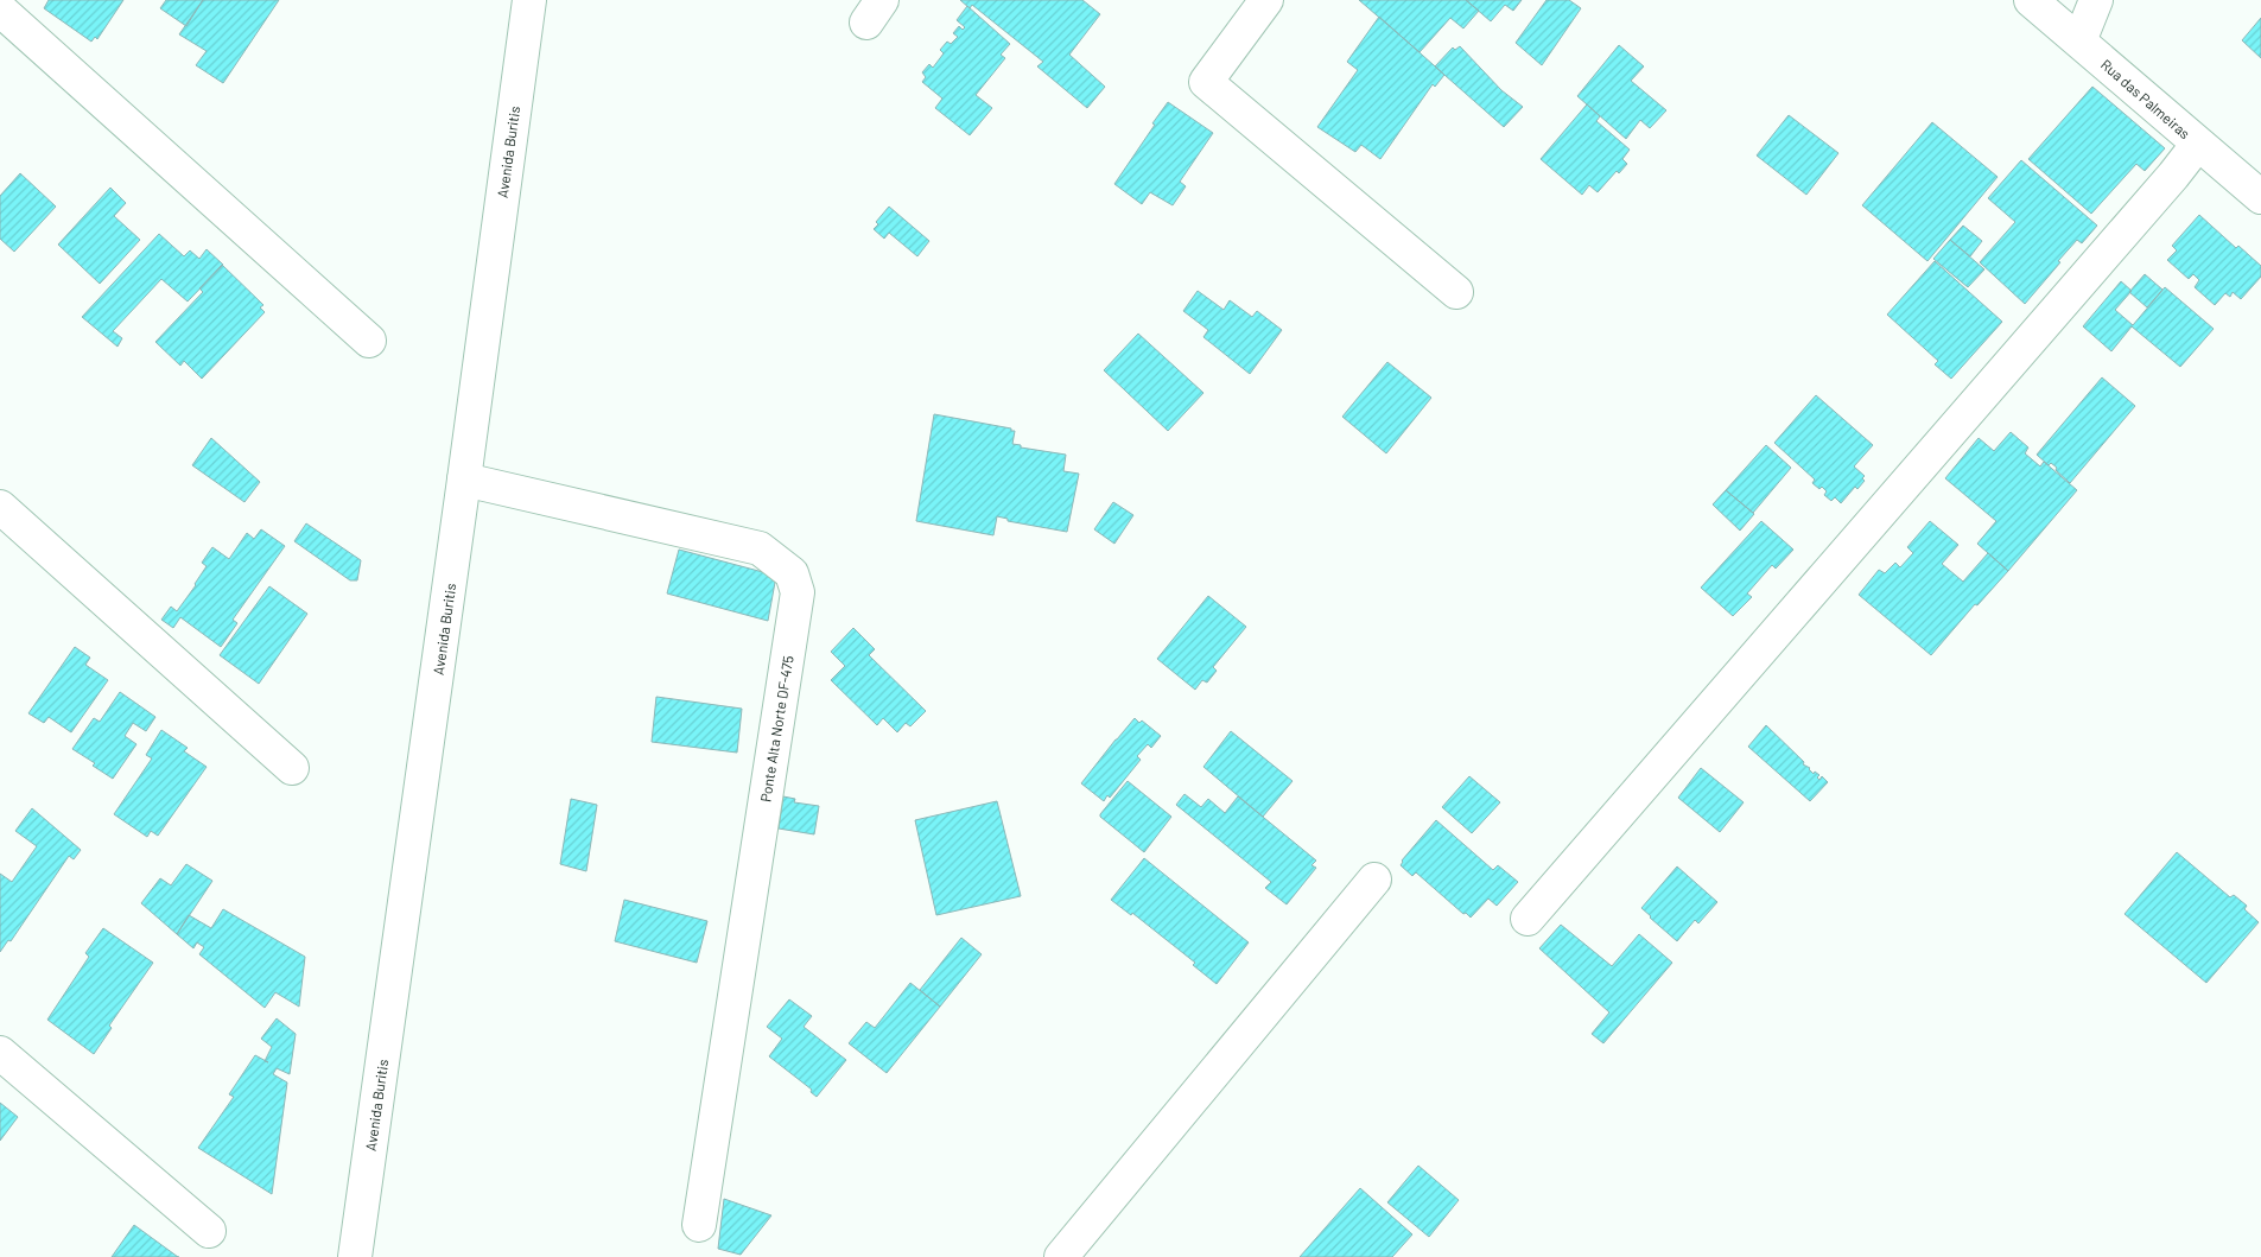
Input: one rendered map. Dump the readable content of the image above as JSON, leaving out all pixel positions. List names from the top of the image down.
{
  "streets": {
    "street": ["Rua das Palmeiras", "Avenida Buritis", "Ponte Alta Norte DF-475"]
  },
  "crossings": [
    ["Avenida Buritis", "Ponte Alta Norte DF-475"]
  ]
}
